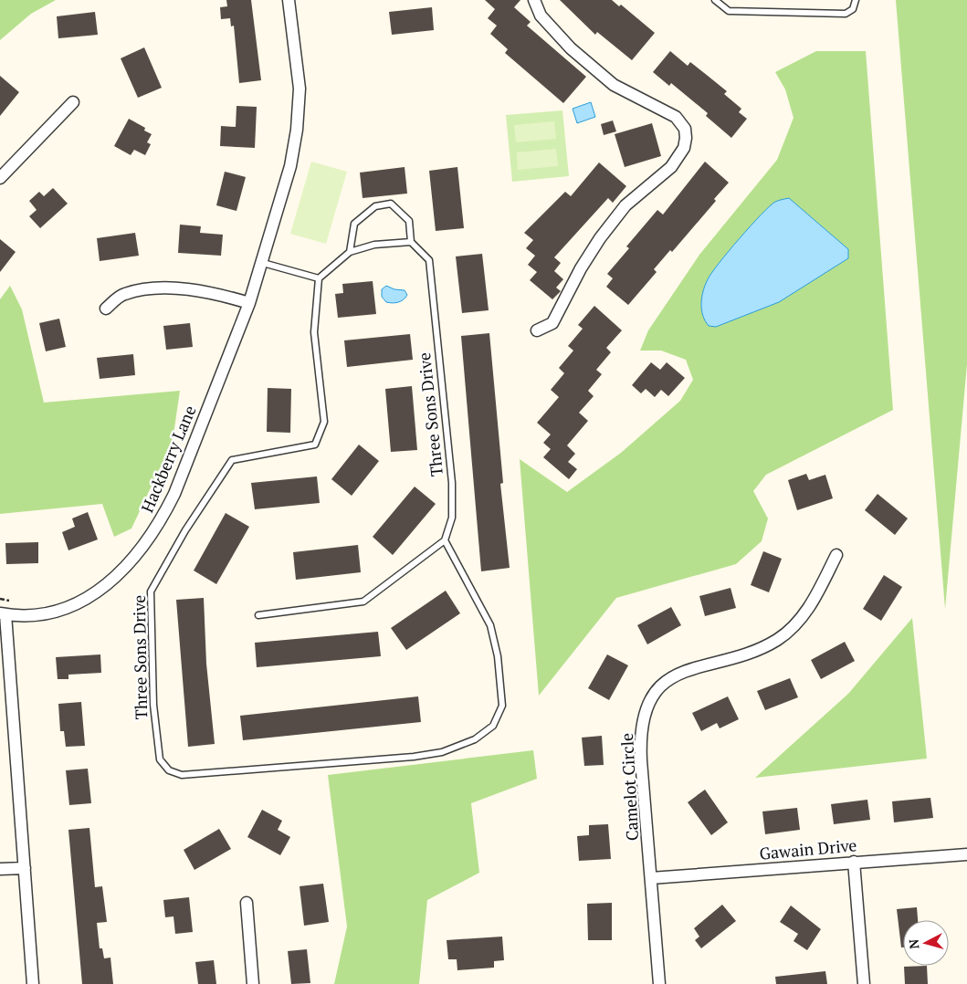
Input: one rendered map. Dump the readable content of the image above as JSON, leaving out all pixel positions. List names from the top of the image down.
{
  "streets": {
    "street": ["Hackberry Lane", "Camelot Circle", "Gawain Drive"],
    "lane": ["Three Sons Drive"]
  },
  "crossings": [
    ["Camelot Circle", "Gawain Drive"]
  ],
  "north": "left"
}
